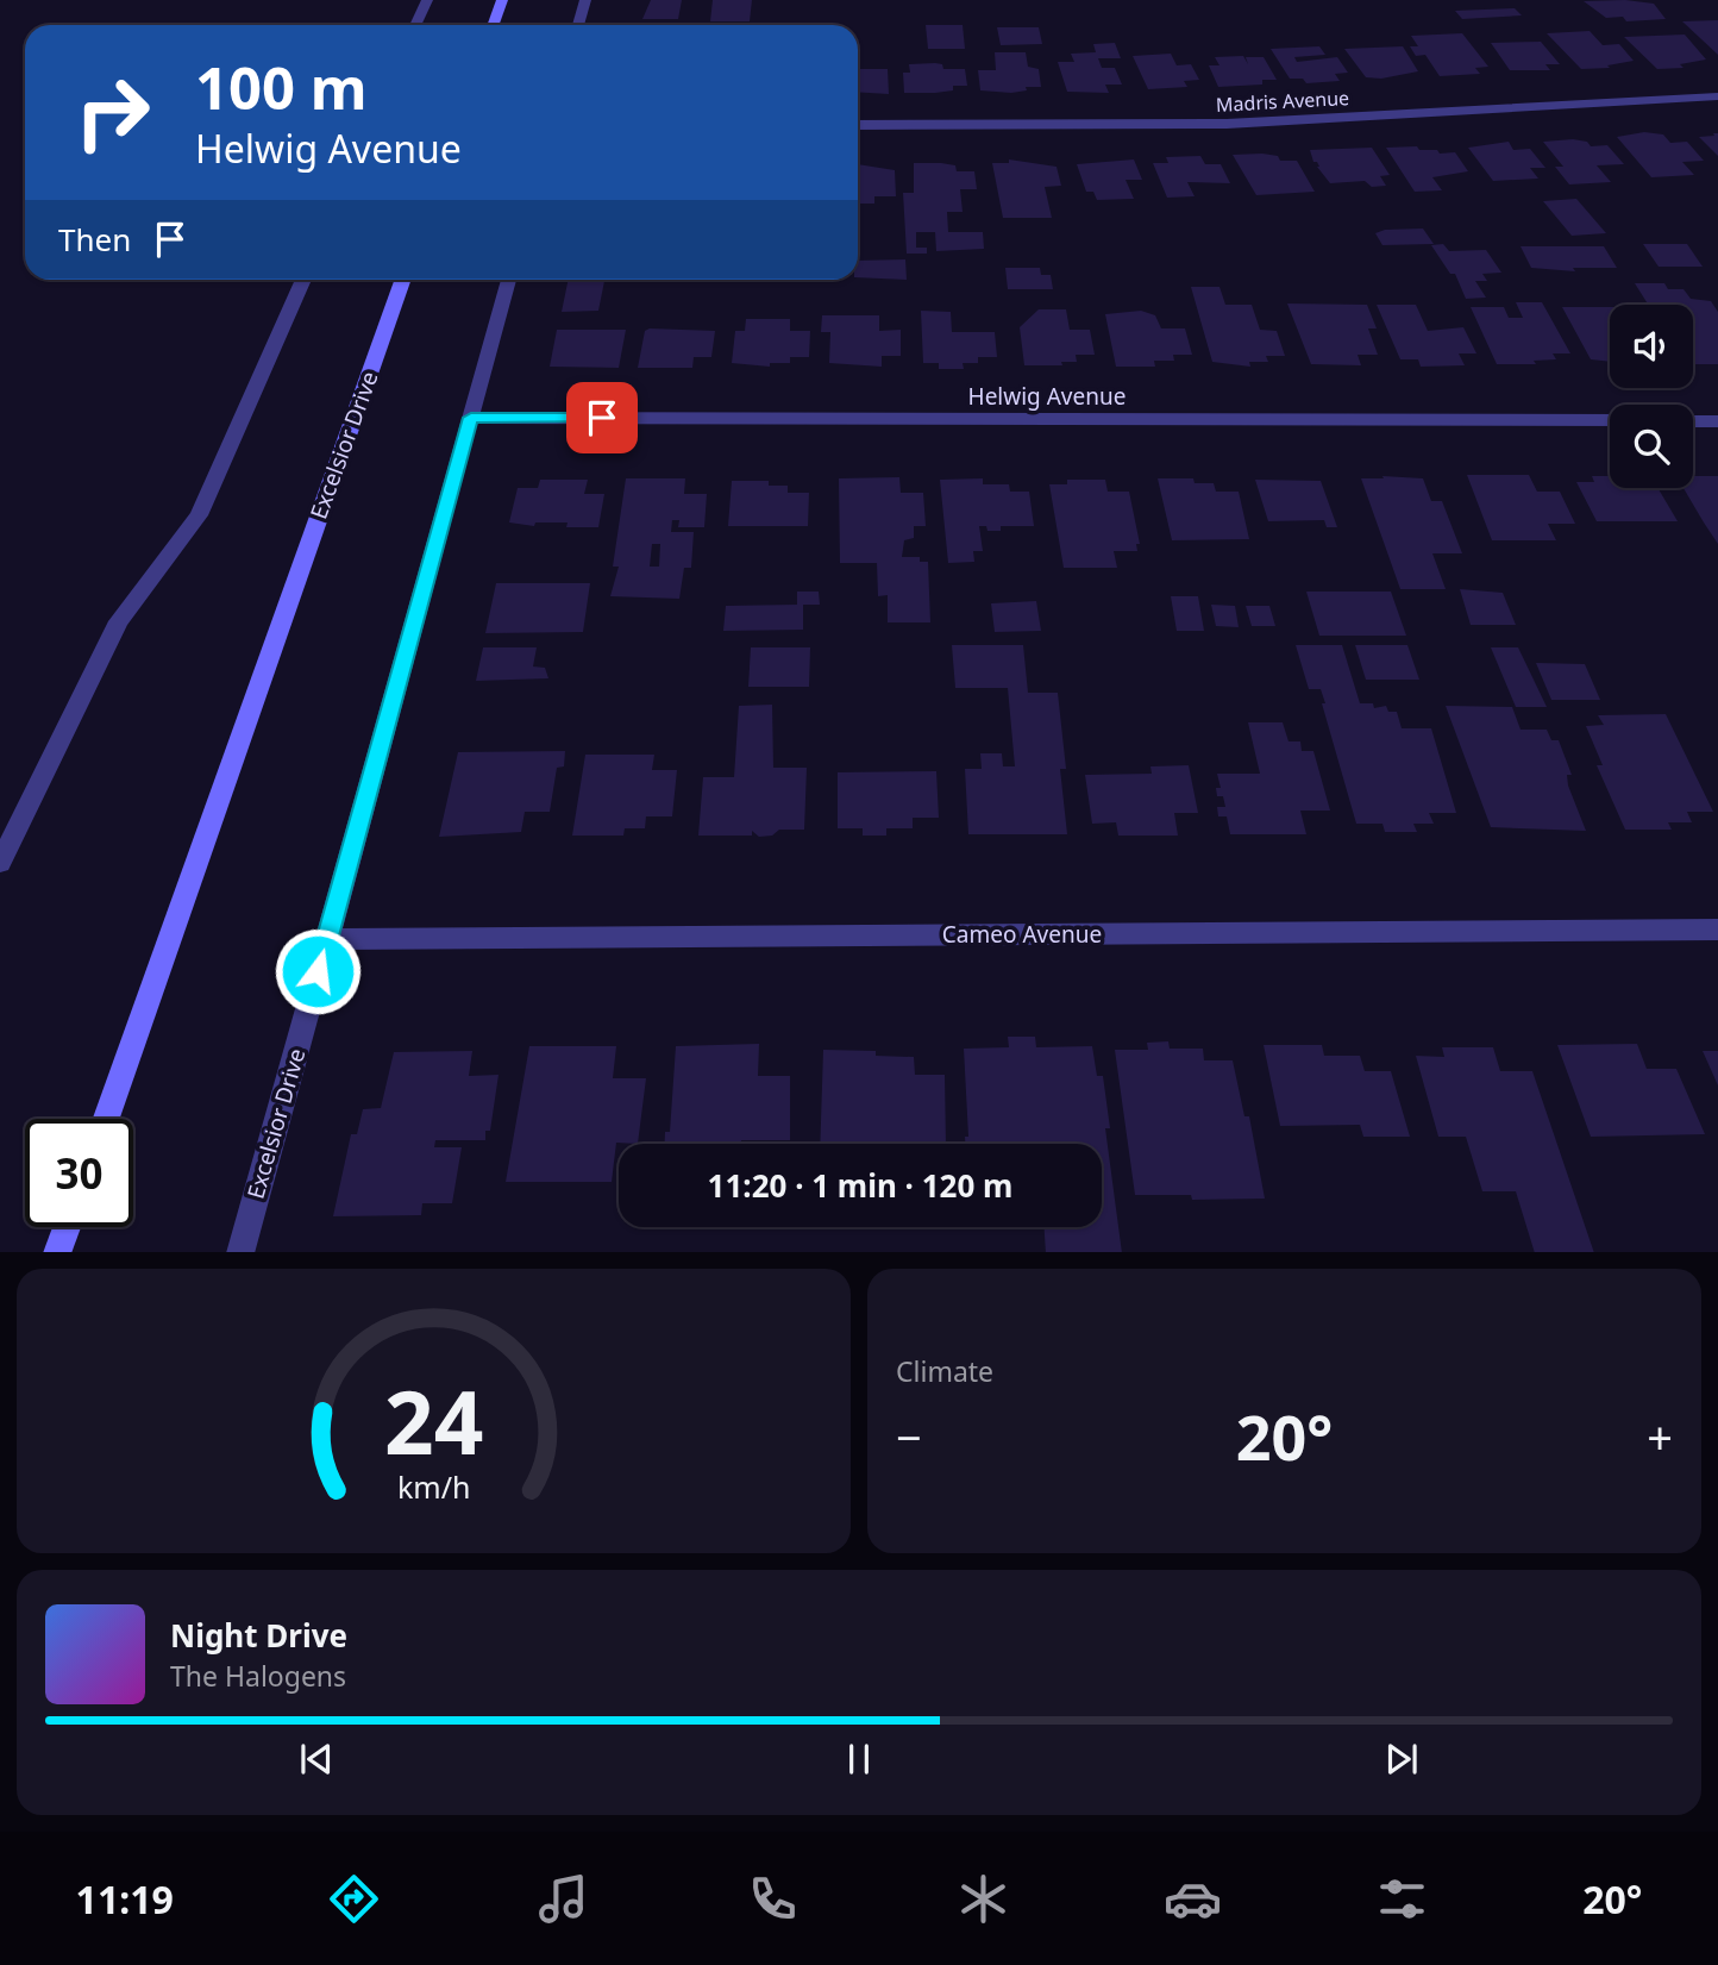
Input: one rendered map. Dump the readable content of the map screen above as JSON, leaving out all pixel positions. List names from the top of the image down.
{
  "streets": {
    "main road": ["Excelsior Drive"],
    "street": ["Madris Avenue", "Helwig Avenue", "Cameo Avenue"]
  },
  "crossings": [
    ["Helwig Avenue", "Excelsior Drive"],
    ["Excelsior Drive", "Cameo Avenue"]
  ],
  "page": {
    "turn": ["100 m", "Helwig Avenue"],
    "then": "Then",
    "limit": "30",
    "trip": "11:20 · 1 min · 120 m",
    "tile": "Climate",
    "heat": ["−", "20°", "+"],
    "song": ["Night Drive", "The Halogens"],
    "tabs": ["11:19", "20°"],
    "gauge": ["24", "km/h"]
  }
}
